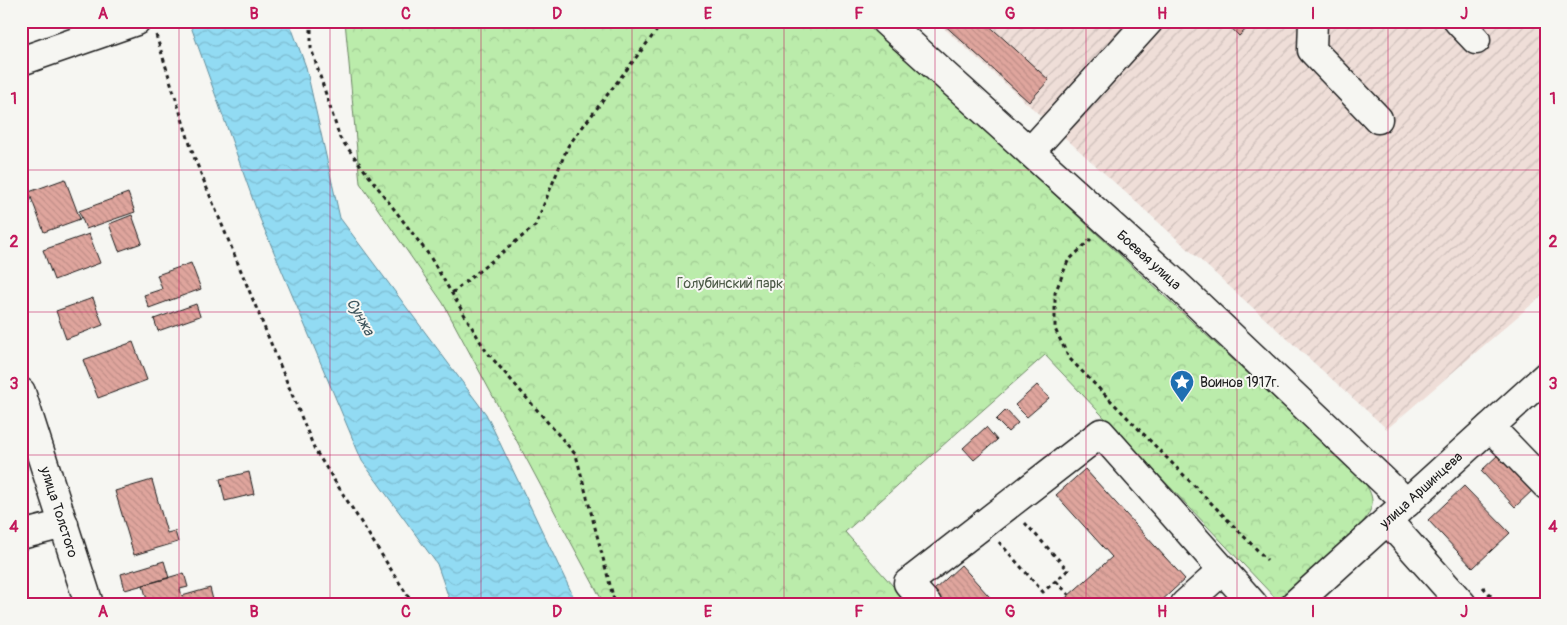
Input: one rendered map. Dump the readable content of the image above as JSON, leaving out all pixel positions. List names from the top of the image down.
{
  "streets": {
    "street": ["Боевая улица", "улица Аршинцева", "улица Толстого"]
  },
  "crossings": [
    ["Боевая улица", "улица Аршинцева"]
  ],
  "water": ["Сунжа"],
  "parks": ["Голубинский парк"],
  "places": {
    "place": ["Воинов 1917г."]
  },
  "grid": {
    "columns": [
      "A",
      "B",
      "C",
      "D",
      "E",
      "F",
      "G",
      "H",
      "I",
      "J"
    ],
    "rows": [
      "1",
      "2",
      "3",
      "4"
    ]
  }
}
